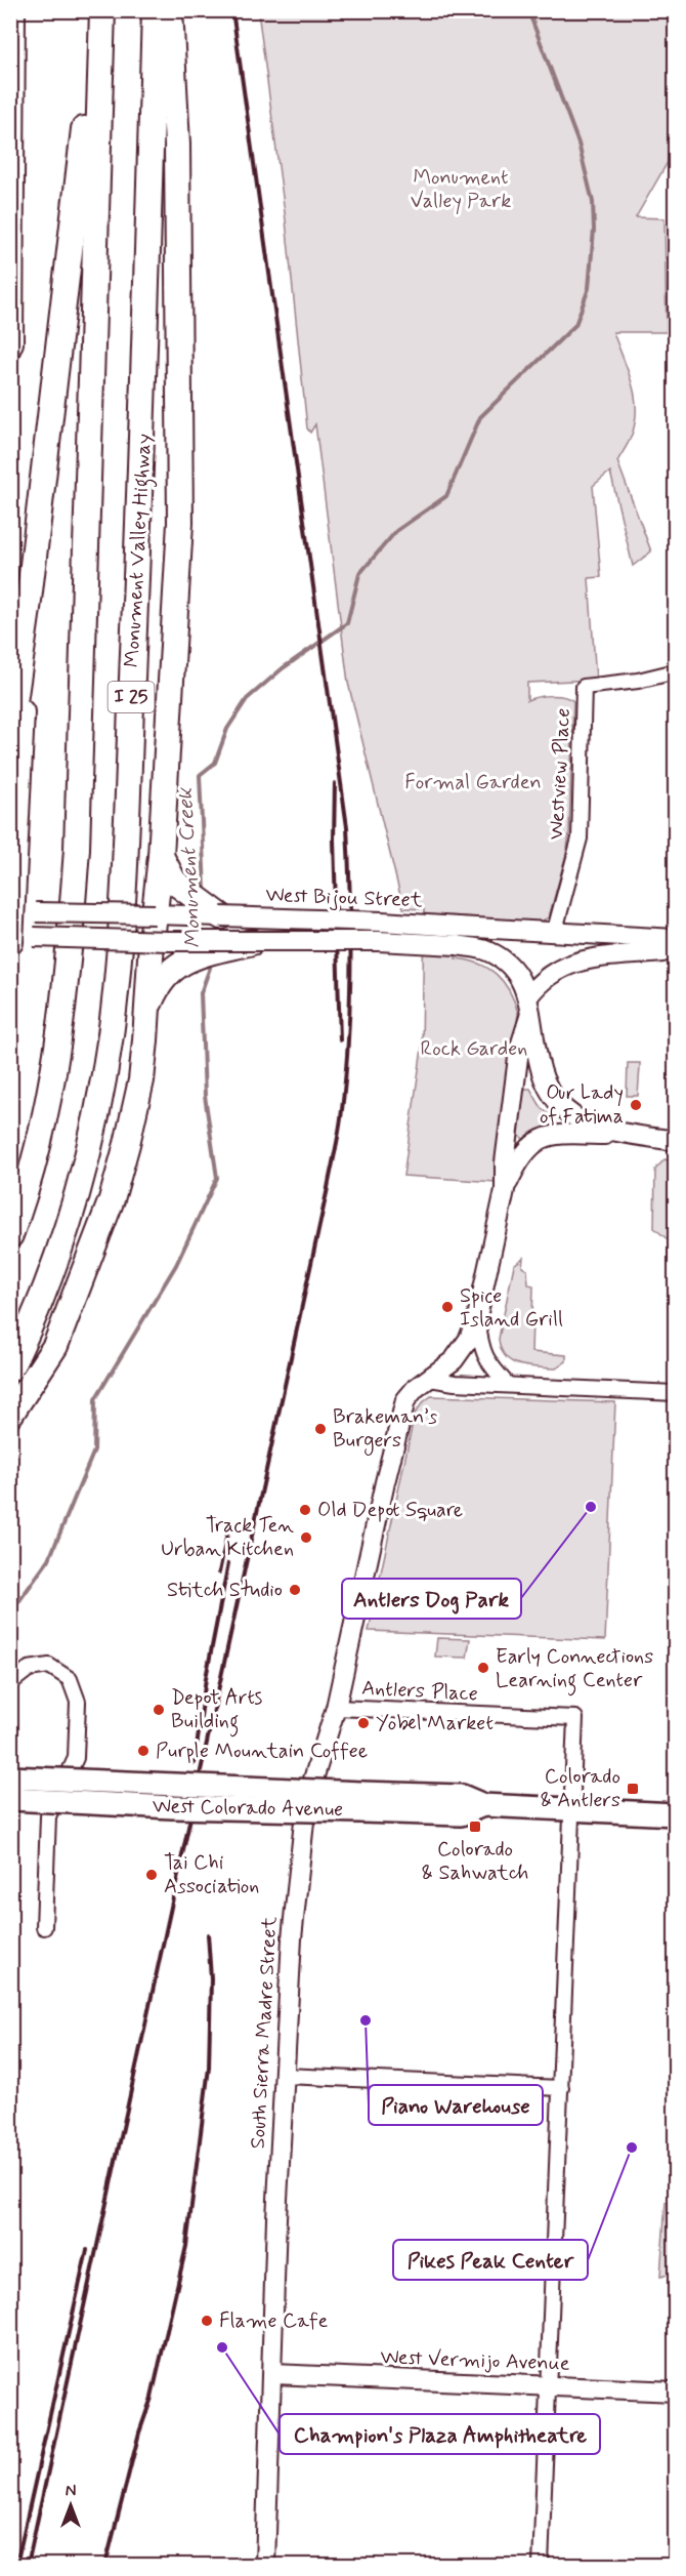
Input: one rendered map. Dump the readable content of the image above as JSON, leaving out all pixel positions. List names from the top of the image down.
{
  "streets": {
    "highway": ["Monument Valley Highway", "I 25"],
    "main road": ["West Colorado Avenue"],
    "street": [
      "Westview Place",
      "West Bijou Street",
      "Antlers Place",
      "South Sierra Madre Street",
      "West Vermijo Avenue"
    ]
  },
  "crossings": [
    ["Westview Place", "West Bijou Street"],
    ["Antlers Place", "West Colorado Avenue"],
    ["Antlers Place", "South Sierra Madre Street"],
    ["South Sierra Madre Street", "West Vermijo Avenue"]
  ],
  "water": ["Monument Creek"],
  "parks": ["Monument Valley Park", "Formal Garden", "Rock Garden"],
  "places": {
    "other": [
      "Our Lady of Fatima",
      "Spice Island Grill",
      "Brakeman’s Burgers",
      "Antlers Dog Park",
      "Old Depot Square",
      "Track Ten Urban Kitchen",
      "Stitch Studio",
      "Early Connections Learning Center",
      "Depot Arts Building",
      "Yobel Market",
      "Purple Mountain Coffee",
      "Tai Chi Association",
      "Piano Warehouse",
      "Pikes Peak Center",
      "Flame Cafe",
      "Champion's Plaza Amphitheatre"
    ],
    "transit": ["Colorado & Antlers", "Colorado & Sahwatch"]
  },
  "north": "top"
}
